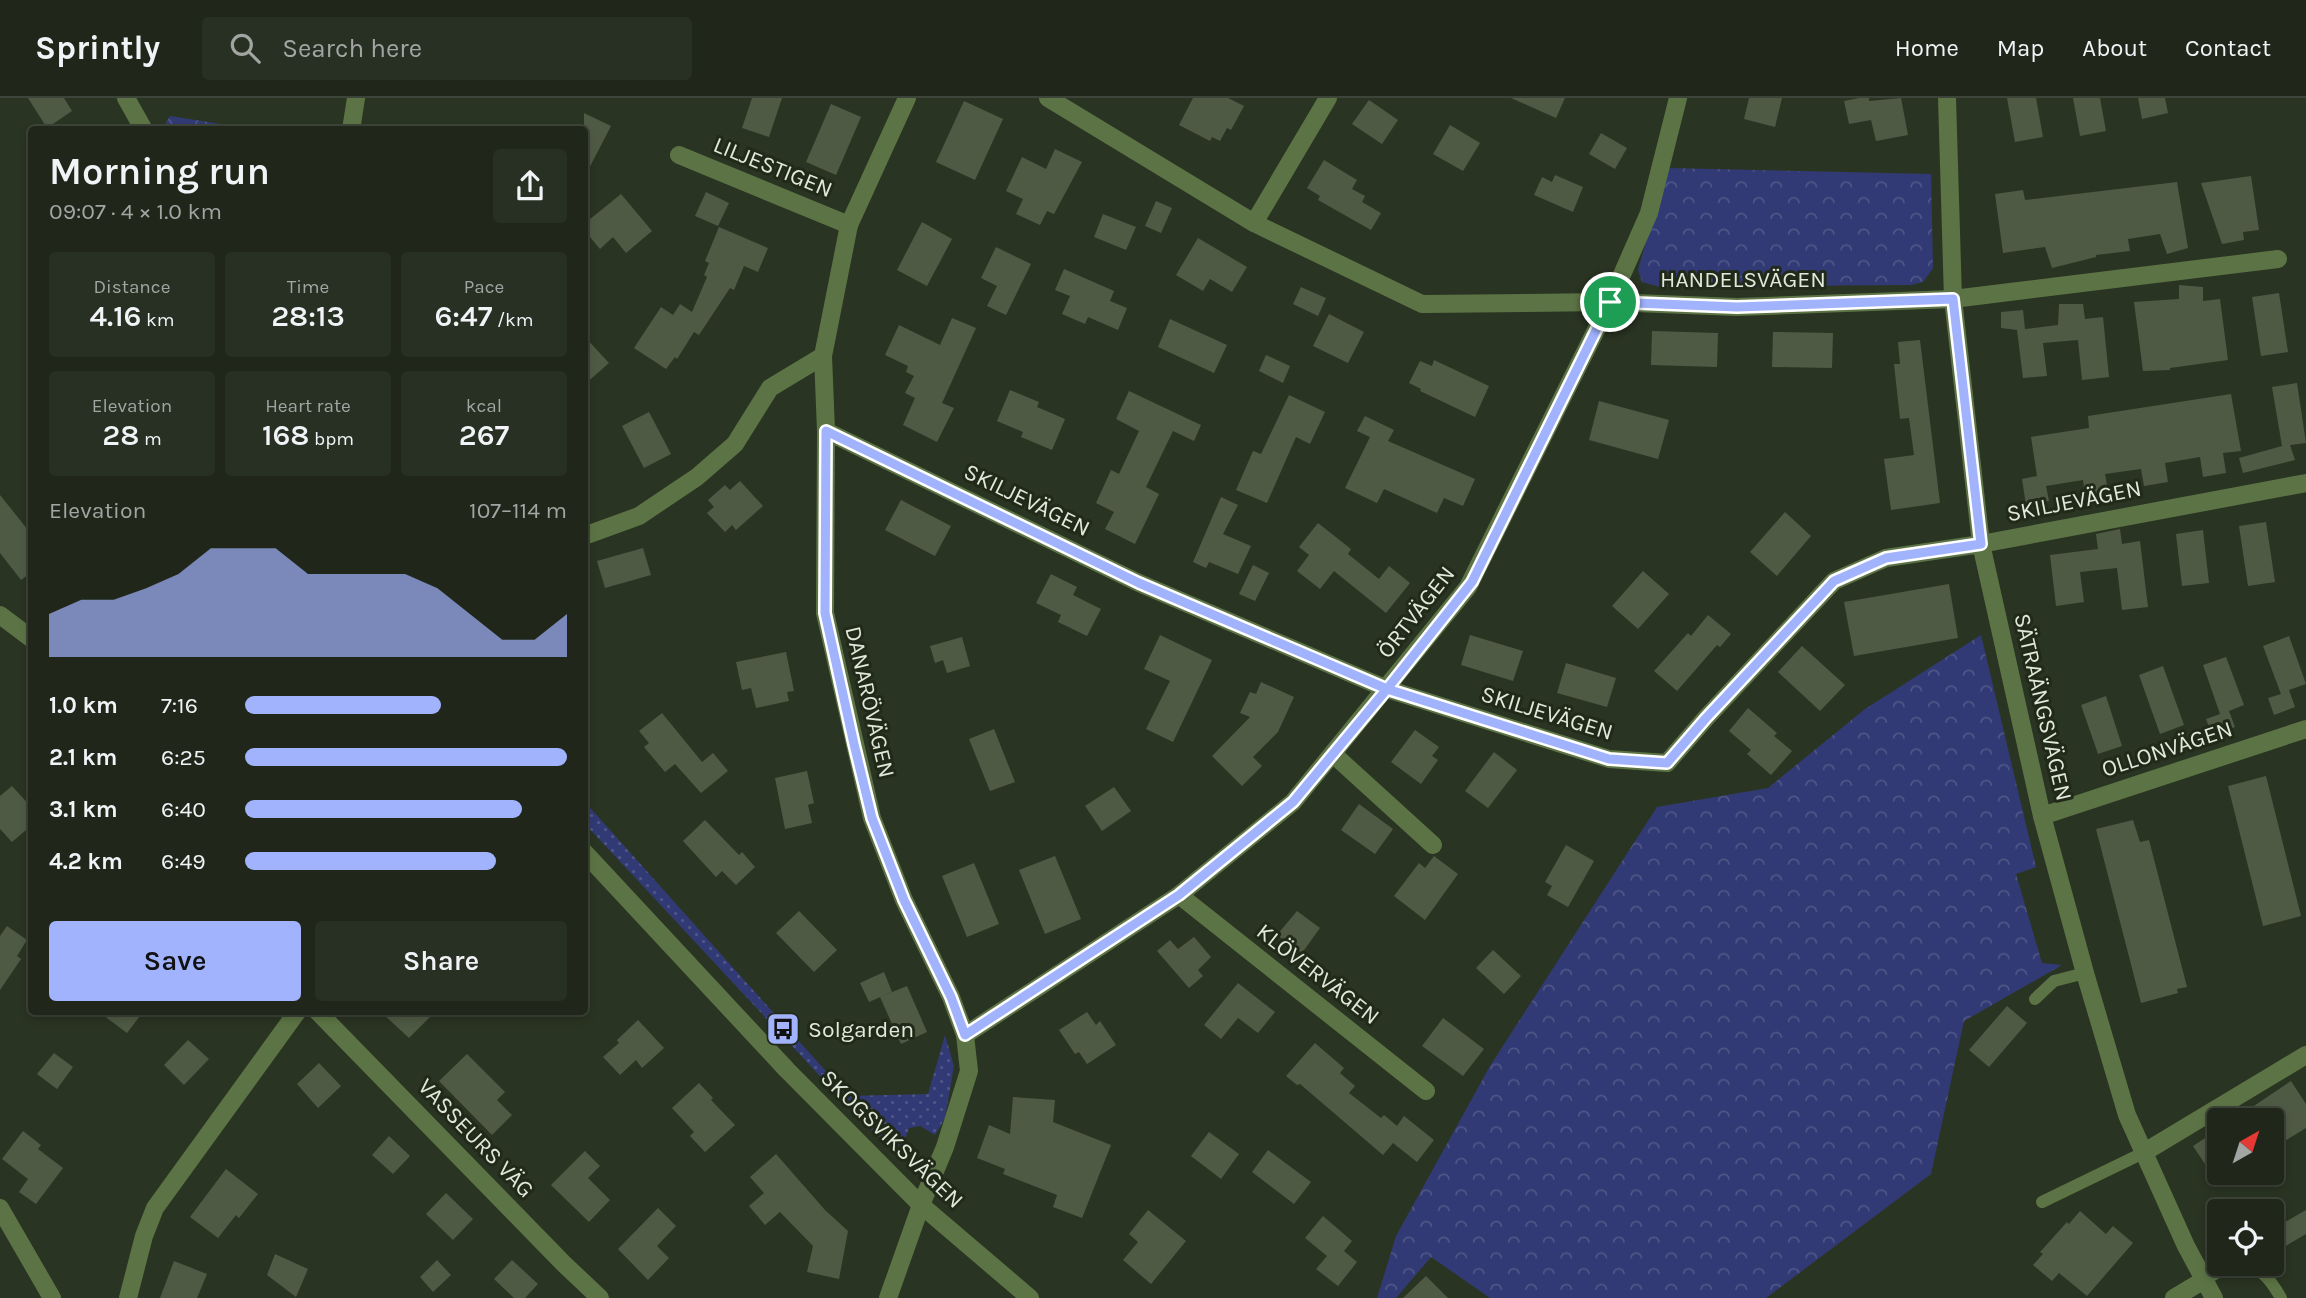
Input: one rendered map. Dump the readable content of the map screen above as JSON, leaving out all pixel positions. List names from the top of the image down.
{
  "streets": {
    "street": [
      "LILJESTIGEN",
      "HANDELSVÄGEN",
      "SKILJEVÄGEN",
      "ÖRTVÄGEN",
      "DANARÖVÄGEN",
      "SÄTRAÄNGSVÄGEN",
      "OLLONVÄGEN",
      "KLÖVERVÄGEN",
      "VASSEURS VÄG",
      "SKOGSVIKSVÄGEN"
    ]
  },
  "crossings": [
    ["LILJESTIGEN", "DANARÖVÄGEN"],
    ["HANDELSVÄGEN", "ÖRTVÄGEN"],
    ["HANDELSVÄGEN", "SÄTRAÄNGSVÄGEN"],
    ["SKILJEVÄGEN", "ÖRTVÄGEN"],
    ["SKILJEVÄGEN", "DANARÖVÄGEN"],
    ["SKILJEVÄGEN", "SÄTRAÄNGSVÄGEN"],
    ["ÖRTVÄGEN", "DANARÖVÄGEN"],
    ["ÖRTVÄGEN", "KLÖVERVÄGEN"],
    ["DANARÖVÄGEN", "SKOGSVIKSVÄGEN"],
    ["SÄTRAÄNGSVÄGEN", "OLLONVÄGEN"]
  ],
  "places": {
    "bus stop": ["Solgarden"]
  },
  "north": "top right",
  "page": {
    "header": "Sprintly",
    "search": "Search here",
    "nav": [
      "Home",
      "Map",
      "About",
      "Contact"
    ],
    "heading": ["Morning run", "09:07 · 4 × 1.0 km"],
    "stats": [
      ["Distance", "4.16 km"],
      ["Time", "28:13"],
      ["Pace", "6:47 /km"],
      ["Elevation", "28 m"],
      ["Heart rate", "168 bpm"],
      ["kcal", "267"]
    ],
    "chart": ["Elevation", "107–114 m"],
    "list": [
      {
        "name": "1.0 km",
        "note": "7:16"
      },
      {
        "name": "2.1 km",
        "note": "6:25"
      },
      {
        "name": "3.1 km",
        "note": "6:40"
      },
      {
        "name": "4.2 km",
        "note": "6:49"
      }
    ],
    "buttons": ["Save", "Share"]
  }
}
